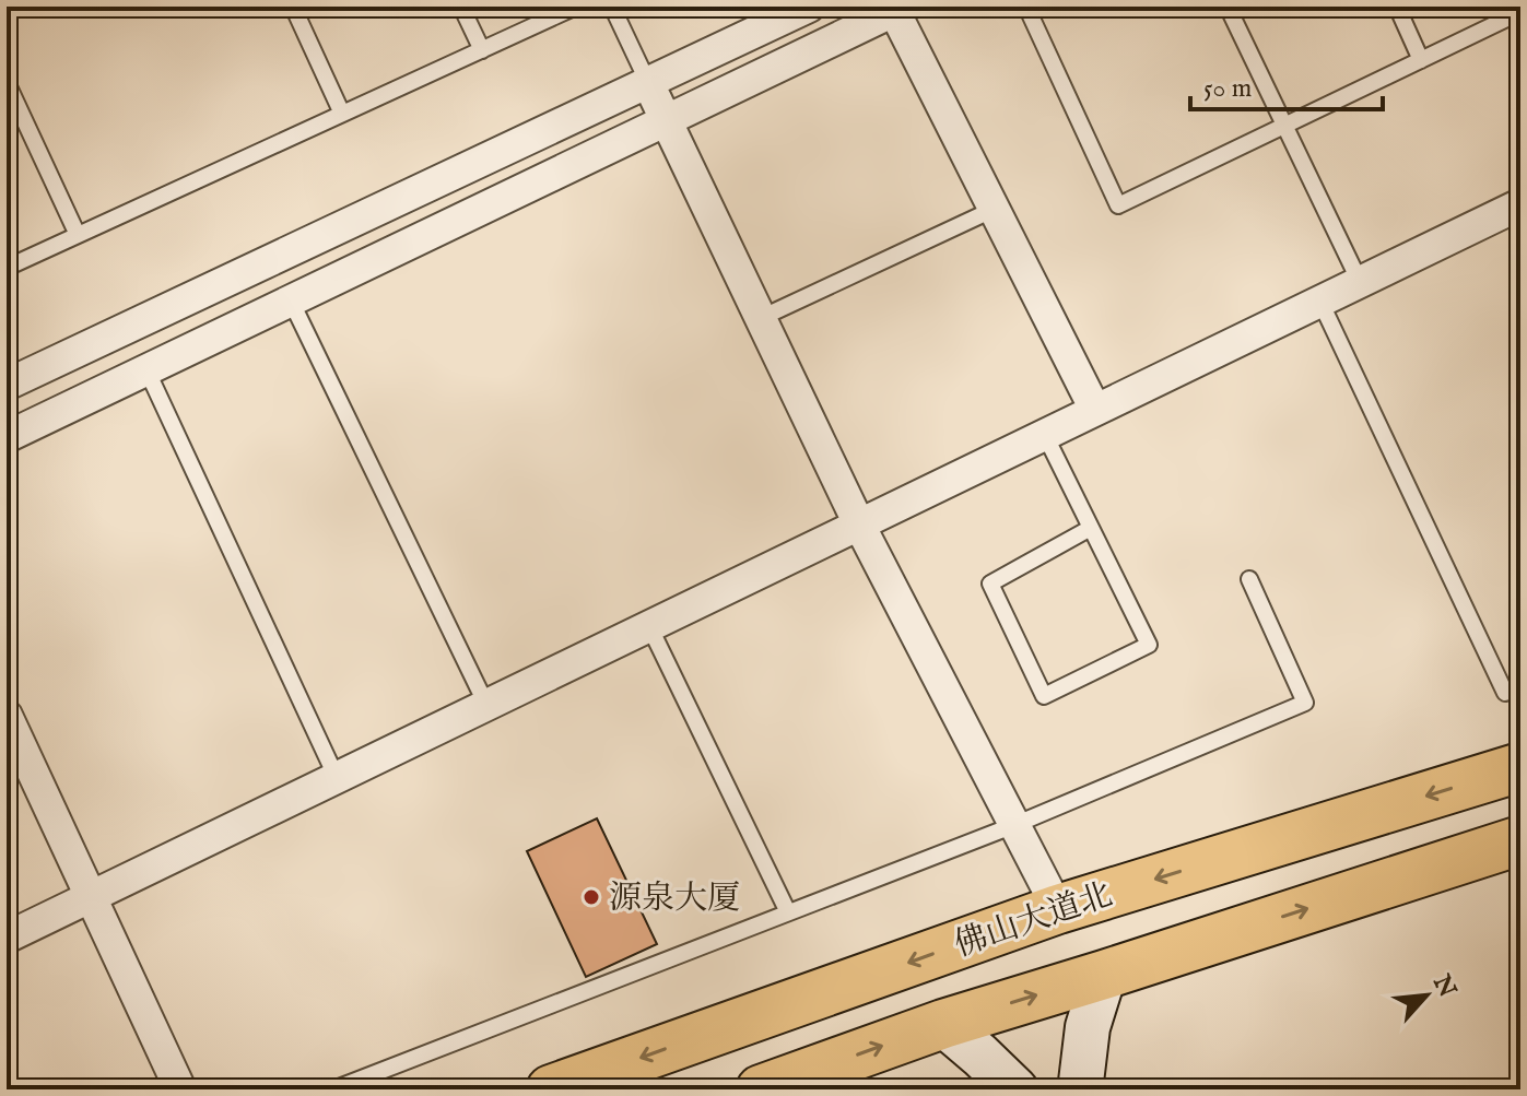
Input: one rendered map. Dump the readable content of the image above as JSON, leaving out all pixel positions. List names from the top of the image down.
{
  "streets": {
    "highway": ["佛山大道北"]
  },
  "places": ["源泉大厦"],
  "scale_bar": "50 m",
  "north": "top right"
}
